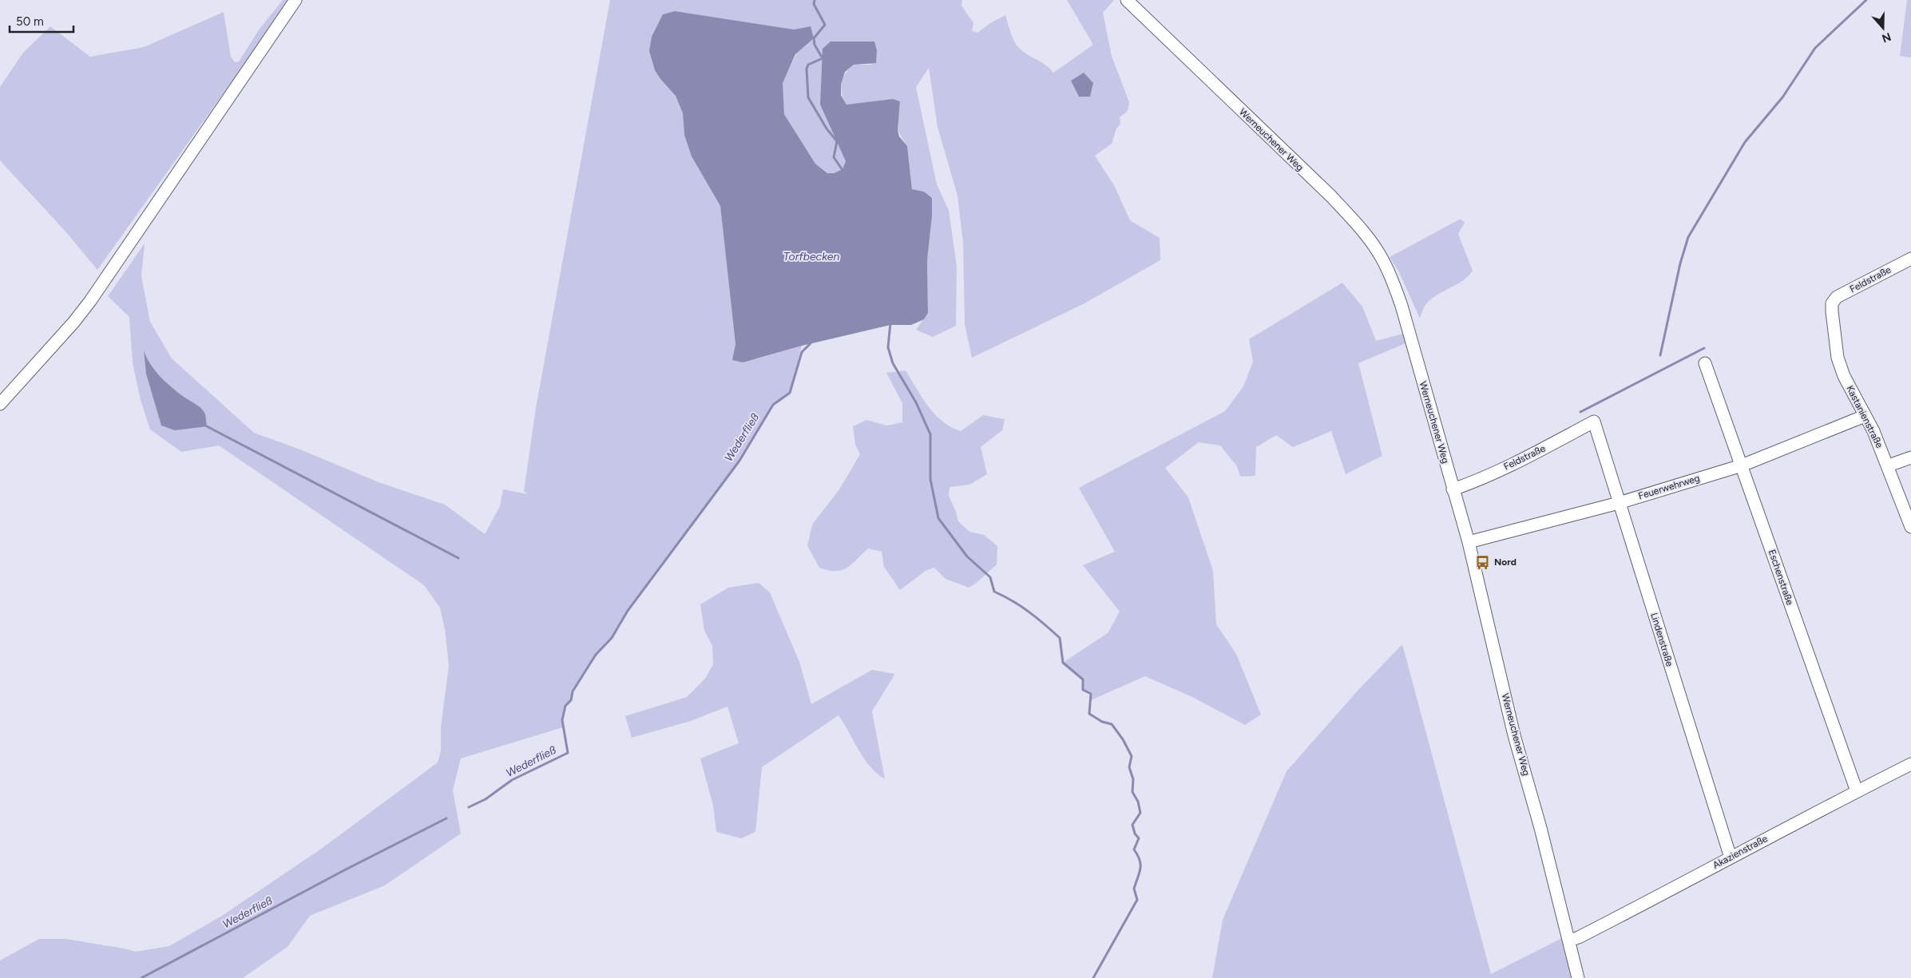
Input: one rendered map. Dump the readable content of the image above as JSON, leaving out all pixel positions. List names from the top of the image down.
{
  "streets": {
    "street": [
      "Werneuchener Weg",
      "Feldstraße",
      "Kastanienstraße",
      "Feuerwehrweg",
      "Eschenstraße",
      "Lindenstraße",
      "Akazienstraße"
    ]
  },
  "crossings": [
    ["Werneuchener Weg", "Feldstraße"],
    ["Werneuchener Weg", "Feuerwehrweg"],
    ["Werneuchener Weg", "Akazienstraße"],
    ["Feldstraße", "Kastanienstraße"],
    ["Feldstraße", "Lindenstraße"],
    ["Kastanienstraße", "Feuerwehrweg"],
    ["Feuerwehrweg", "Eschenstraße"],
    ["Feuerwehrweg", "Lindenstraße"],
    ["Eschenstraße", "Akazienstraße"],
    ["Lindenstraße", "Akazienstraße"]
  ],
  "water": ["Torfbecken", "Wederfließ"],
  "places": {
    "bus stop": ["Nord"]
  },
  "scale_bar": "50 m",
  "north": "bottom"
}
